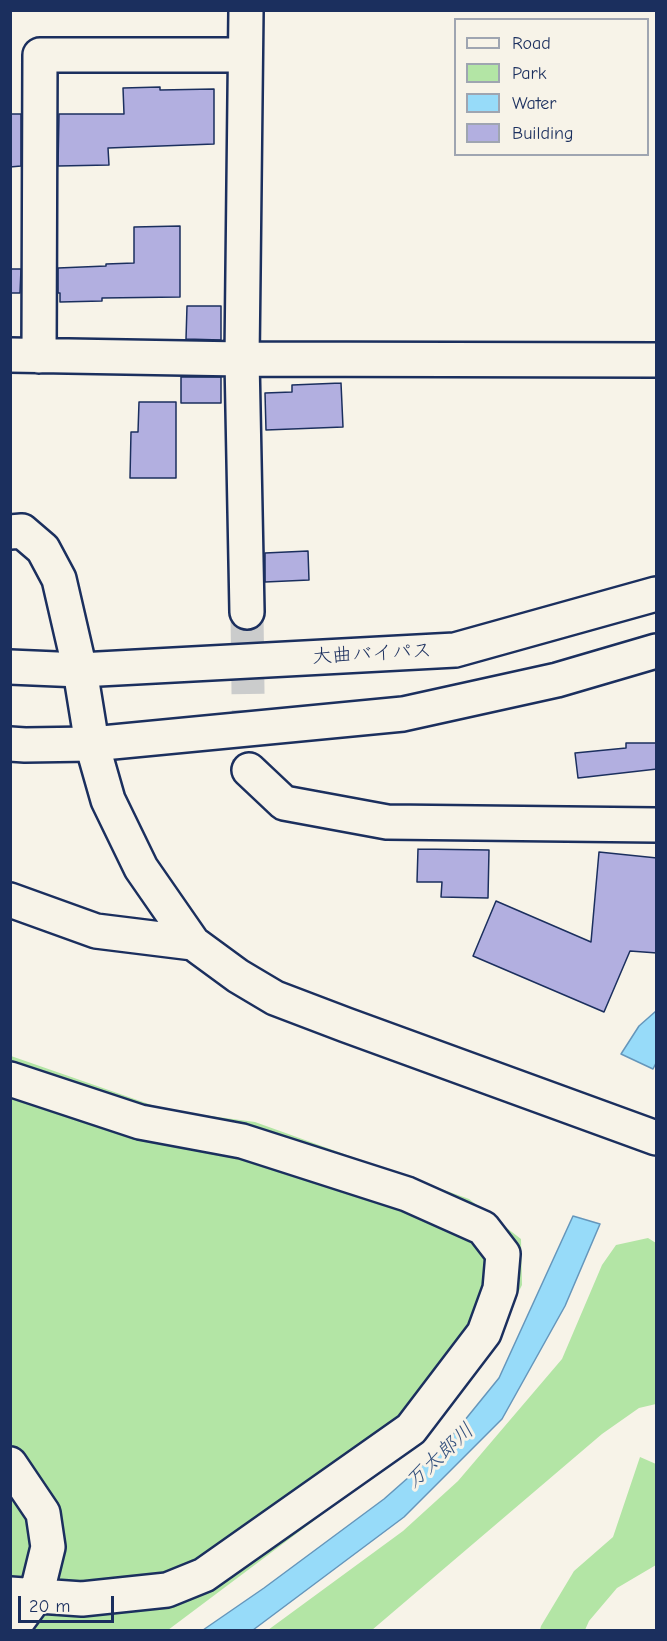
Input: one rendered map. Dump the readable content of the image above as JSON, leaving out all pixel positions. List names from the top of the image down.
{
  "streets": {
    "main road": ["大曲バイパス"]
  },
  "water": ["万太郎川"],
  "legend": [
    "Road",
    "Park",
    "Water",
    "Building"
  ],
  "scale_bar": "20 m"
}
